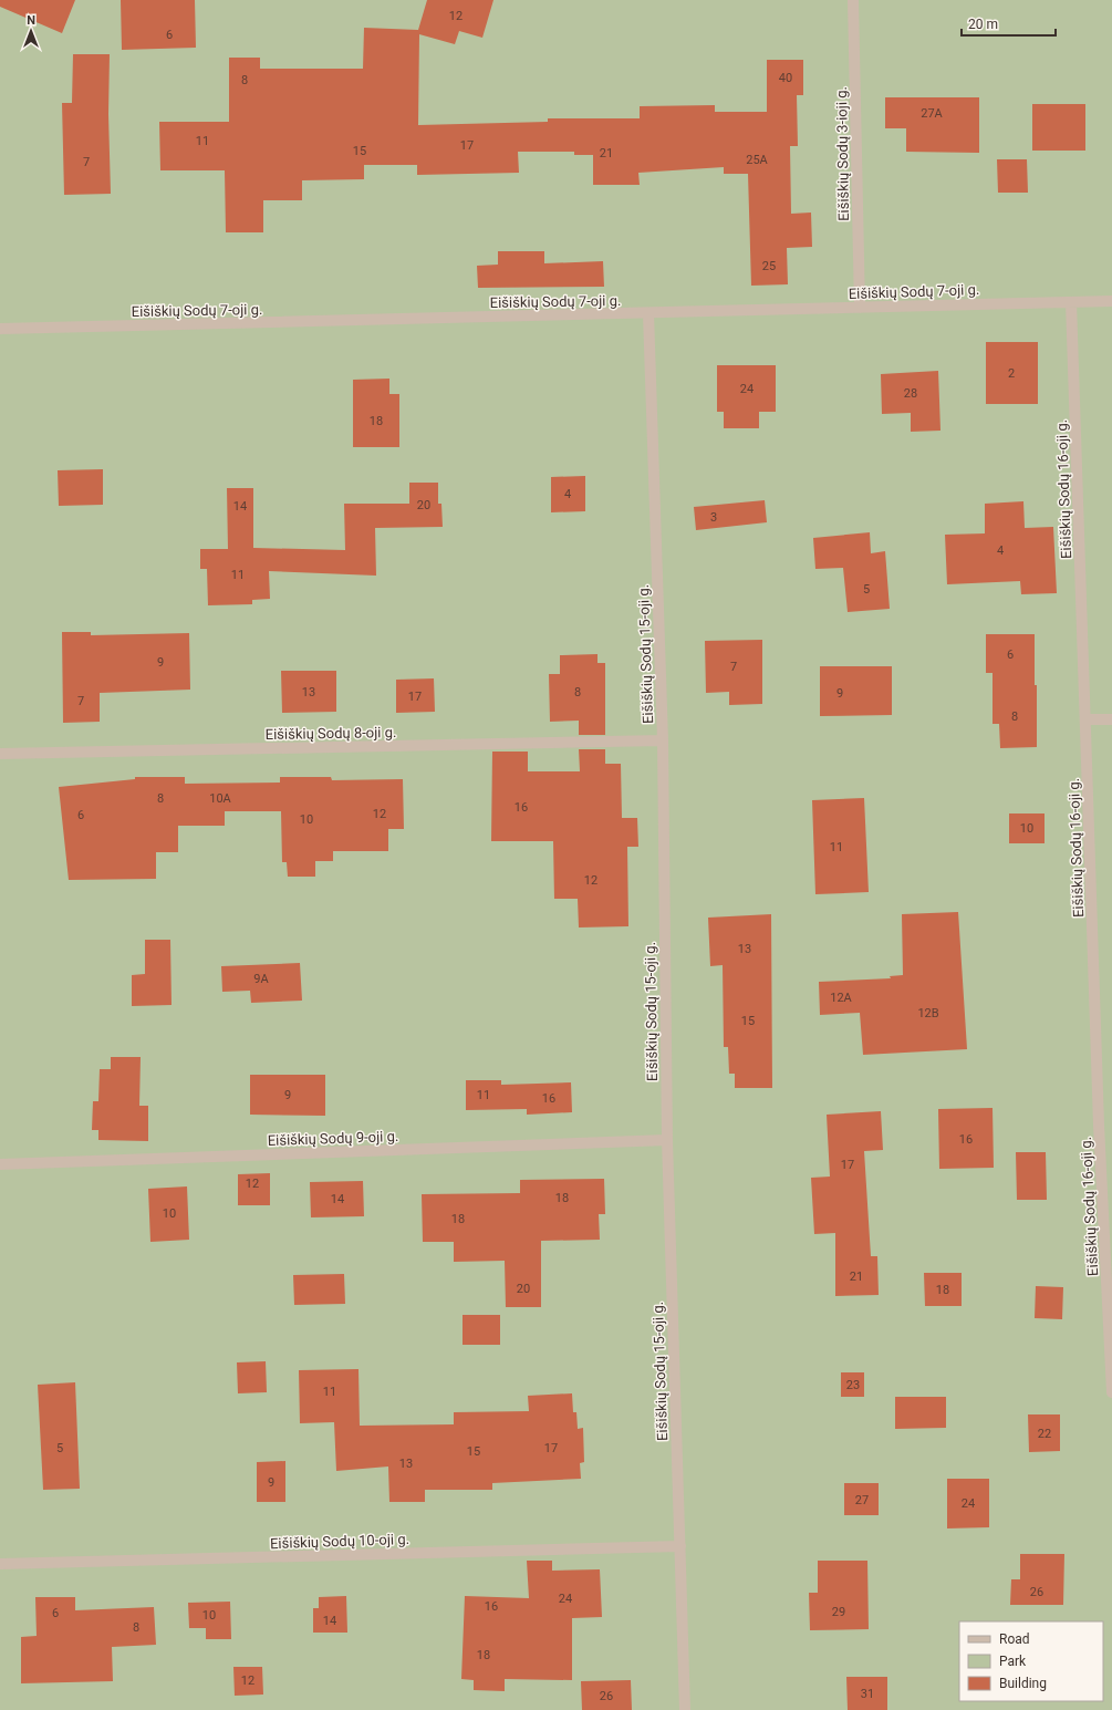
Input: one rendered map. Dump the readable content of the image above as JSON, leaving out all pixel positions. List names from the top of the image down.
{
  "streets": {
    "street": [
      "Eišiškių Sodų 3-ioji g.",
      "Eišiškių Sodų 7-oji g.",
      "Eišiškių Sodų 16-oji g.",
      "Eišiškių Sodų 15-oji g.",
      "Eišiškių Sodų 8-oji g.",
      "Eišiškių Sodų 9-oji g.",
      "Eišiškių Sodų 10-oji g."
    ]
  },
  "crossings": [
    ["Eišiškių Sodų 3-ioji g.", "Eišiškių Sodų 7-oji g."],
    ["Eišiškių Sodų 7-oji g.", "Eišiškių Sodų 16-oji g."],
    ["Eišiškių Sodų 7-oji g.", "Eišiškių Sodų 15-oji g."],
    ["Eišiškių Sodų 15-oji g.", "Eišiškių Sodų 8-oji g."],
    ["Eišiškių Sodų 15-oji g.", "Eišiškių Sodų 9-oji g."],
    ["Eišiškių Sodų 15-oji g.", "Eišiškių Sodų 10-oji g."]
  ],
  "house_numbers": [
    "12",
    "6",
    "40",
    "8",
    "27A",
    "11",
    "17",
    "15",
    "21",
    "25A",
    "7",
    "25",
    "2",
    "24",
    "28",
    "18",
    "4",
    "20",
    "14",
    "3",
    "4",
    "11",
    "5",
    "6",
    "9",
    "7",
    "13",
    "8",
    "9",
    "17",
    "7",
    "8",
    "8",
    "10A",
    "16",
    "12",
    "6",
    "10",
    "10",
    "11",
    "12",
    "13",
    "9A",
    "12A",
    "12B",
    "15",
    "9",
    "11",
    "16",
    "16",
    "17",
    "12",
    "18",
    "14",
    "10",
    "18",
    "21",
    "20",
    "18",
    "23",
    "11",
    "22",
    "5",
    "17",
    "15",
    "13",
    "9",
    "27",
    "24",
    "26",
    "24",
    "16",
    "29",
    "6",
    "10",
    "14",
    "8",
    "18",
    "12",
    "31",
    "26"
  ],
  "legend": ["Road", "Park", "Building"],
  "scale_bar": "20 m",
  "north": "top"
}
